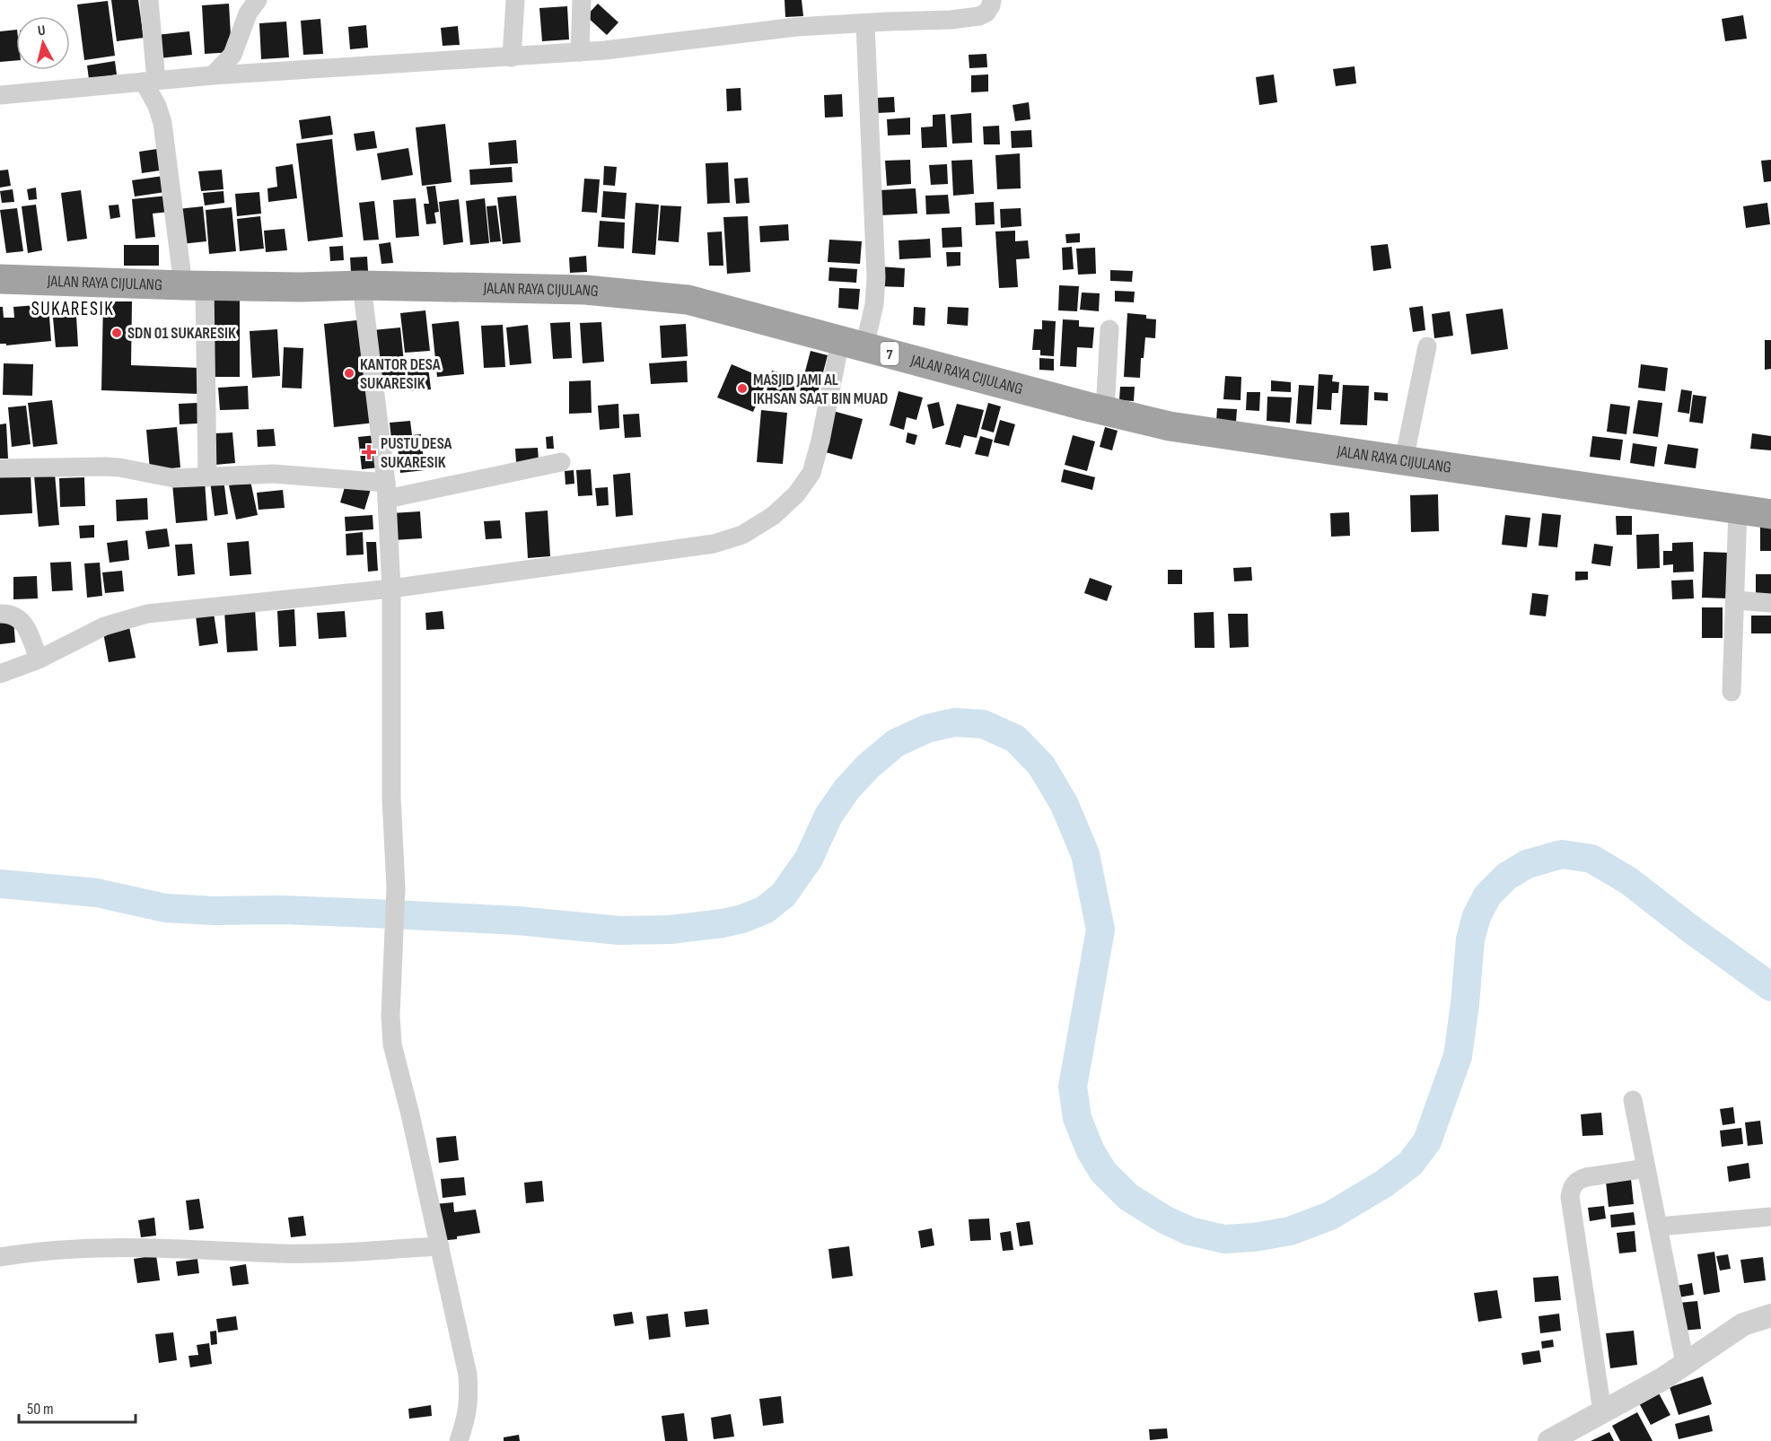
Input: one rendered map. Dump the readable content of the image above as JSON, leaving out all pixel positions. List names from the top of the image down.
{
  "streets": {
    "highway": ["JALAN RAYA CIJULANG", "7"]
  },
  "districts": ["SUKARESIK"],
  "places": {
    "other": ["SDN 01 SUKARESIK", "KANTOR DESA SUKARESIK", "MASJID JAMI AL IKHSAN SAAT BIN MUAD"],
    "health": ["PUSTU DESA SUKARESIK"]
  },
  "scale_bar": "50 m",
  "north": "top"
}
